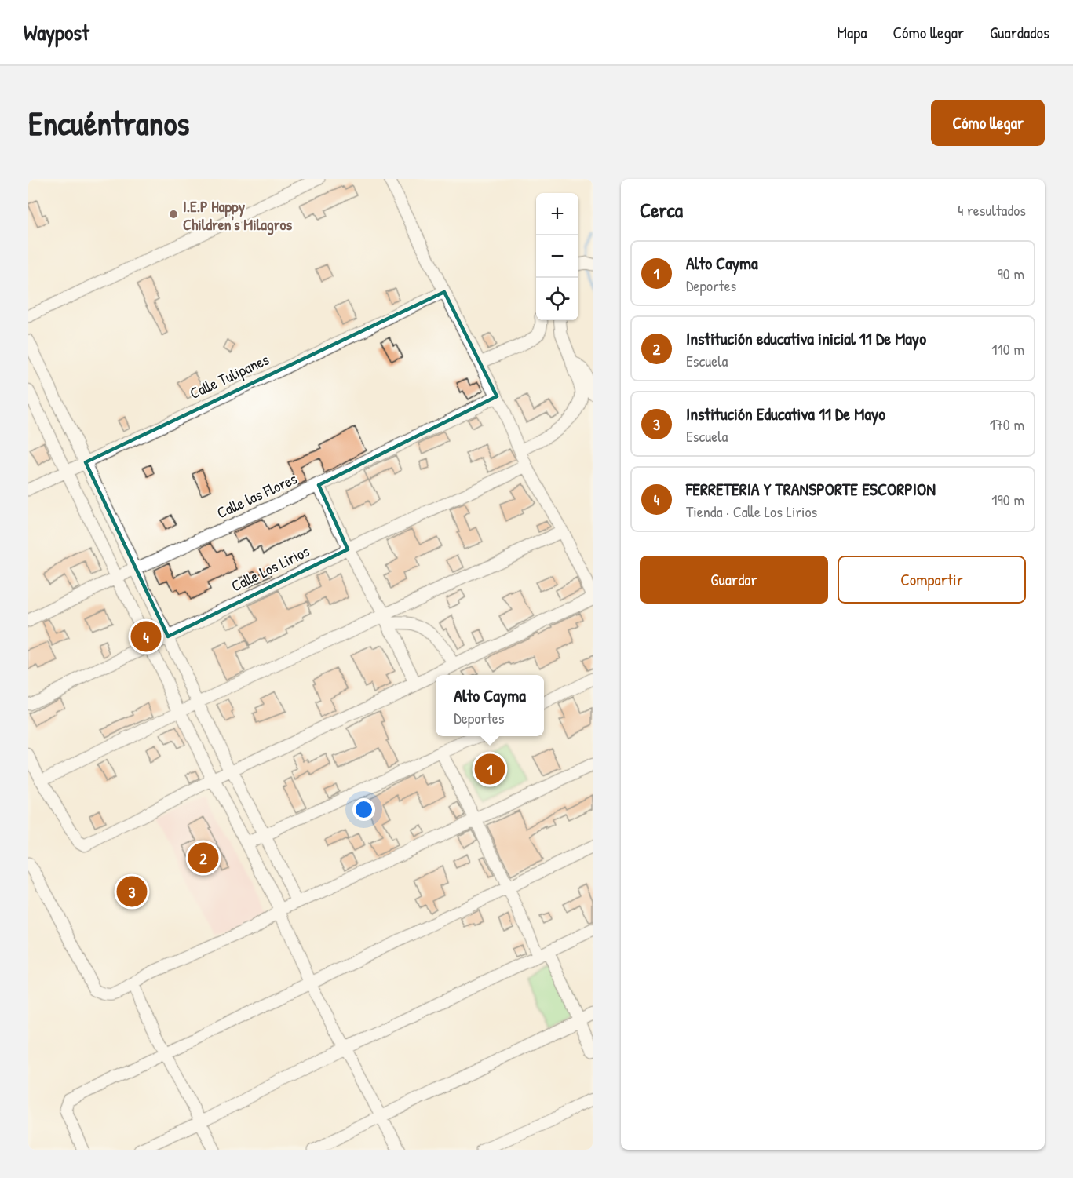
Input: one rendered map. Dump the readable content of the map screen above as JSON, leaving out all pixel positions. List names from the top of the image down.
{
  "streets": {
    "street": ["Calle Tulipanes", "Calle las Flores", "Calle Los Lirios"]
  },
  "places": ["I.E.P Happy Children's Milagros"],
  "page": {
    "header": "Waypost",
    "nav": ["Mapa", "Cómo llegar", "Guardados"],
    "buttons": [
      "Cómo llegar",
      ["Guardar", "Compartir"]
    ],
    "title": "Encuéntranos",
    "heading": ["Cerca", "4 resultados"],
    "map_buttons": ["+", "−"],
    "list": [
      {
        "mark": "1",
        "name": "Alto Cayma",
        "note": "Deportes",
        "value": "90 m"
      },
      {
        "mark": "2",
        "name": "Institución educativa inicial 11 De Mayo",
        "note": "Escuela",
        "value": "110 m"
      },
      {
        "mark": "3",
        "name": "Institución Educativa 11 De Mayo",
        "note": "Escuela",
        "value": "170 m"
      },
      {
        "mark": "4",
        "name": "FERRETERIA Y TRANSPORTE ESCORPION",
        "note": "Tienda · Calle Los Lirios",
        "value": "190 m"
      }
    ],
    "pins": [
      "4",
      "1",
      "2",
      "3"
    ],
    "popup": ["Alto Cayma", "Deportes"]
  }
}
